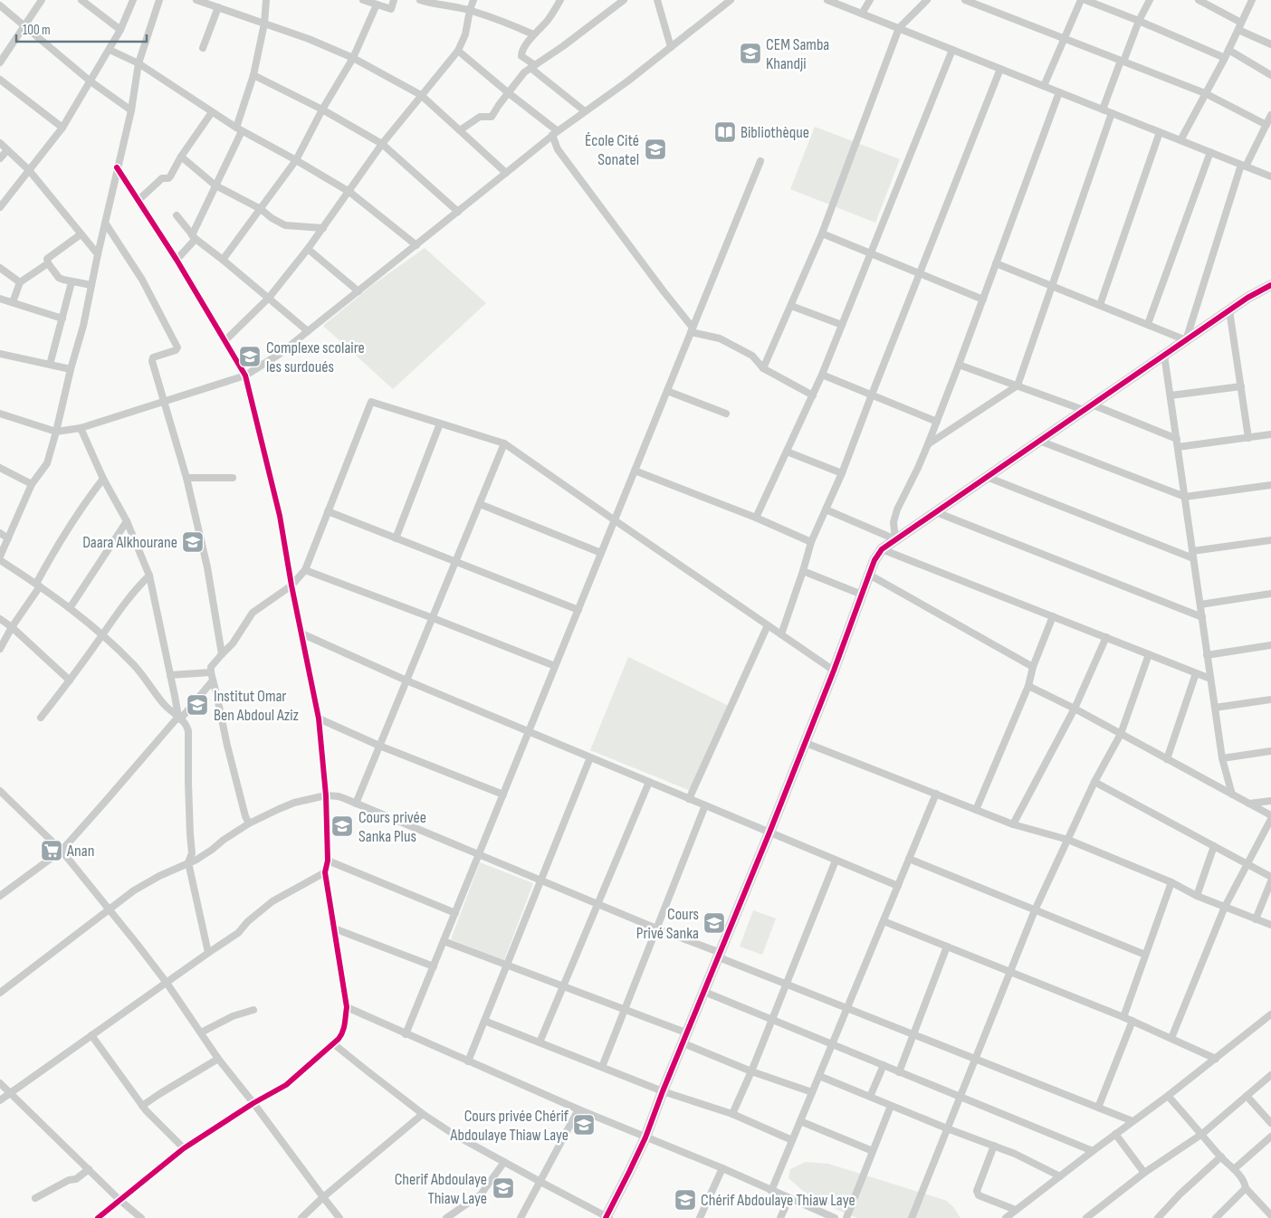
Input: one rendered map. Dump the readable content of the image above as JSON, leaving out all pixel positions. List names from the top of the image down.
{
  "places": {
    "school or university": [
      "CEM Samba Khandji",
      "École Cité Sonatel",
      "Complexe scolaire les surdoués",
      "Daara Alkhourane",
      "Institut Omar Ben Abdoul Aziz",
      "Cours privée Sanka Plus",
      "Cours Privé Sanka",
      "Cours privée Chérif Abdoulaye Thiaw Laye",
      "Cherif Abdoulaye Thiaw Laye",
      "Chérif Abdoulaye Thiaw Laye"
    ],
    "library": ["Bibliothèque"],
    "supermarket": ["Anan"]
  },
  "scale_bar": "100 m"
}
